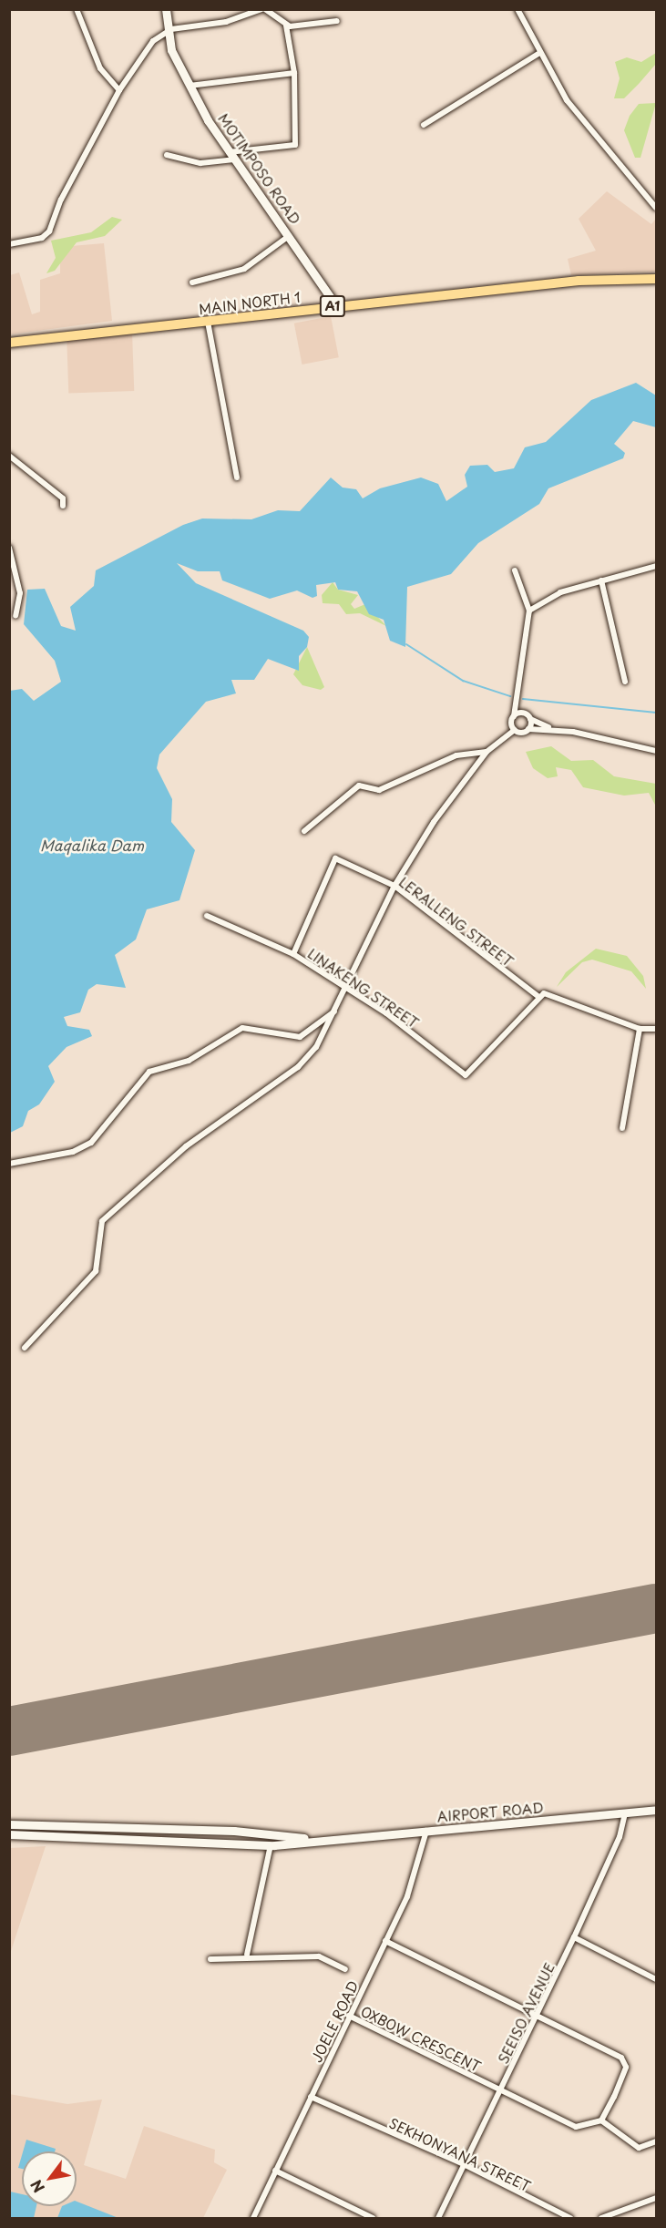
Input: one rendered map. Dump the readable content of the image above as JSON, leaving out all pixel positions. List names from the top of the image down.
{
  "streets": {
    "main road": [
      "MOTIMPOSO ROAD",
      "MAIN NORTH 1",
      "A1",
      "AIRPORT ROAD"
    ],
    "street": [
      "LERALLENG STREET",
      "LINAKENG STREET",
      "SEEISO AVENUE",
      "JOELE ROAD",
      "OXBOW CRESCENT",
      "SEKHONYANA STREET"
    ]
  },
  "crossings": [
    ["MOTIMPOSO ROAD", "MAIN NORTH 1"],
    ["LERALLENG STREET", "LINAKENG STREET"],
    ["AIRPORT ROAD", "SEEISO AVENUE"],
    ["AIRPORT ROAD", "JOELE ROAD"],
    ["SEEISO AVENUE", "OXBOW CRESCENT"],
    ["SEEISO AVENUE", "SEKHONYANA STREET"],
    ["JOELE ROAD", "OXBOW CRESCENT"],
    ["JOELE ROAD", "SEKHONYANA STREET"]
  ],
  "water": ["Maqalika Dam"],
  "north": "bottom left"
}
